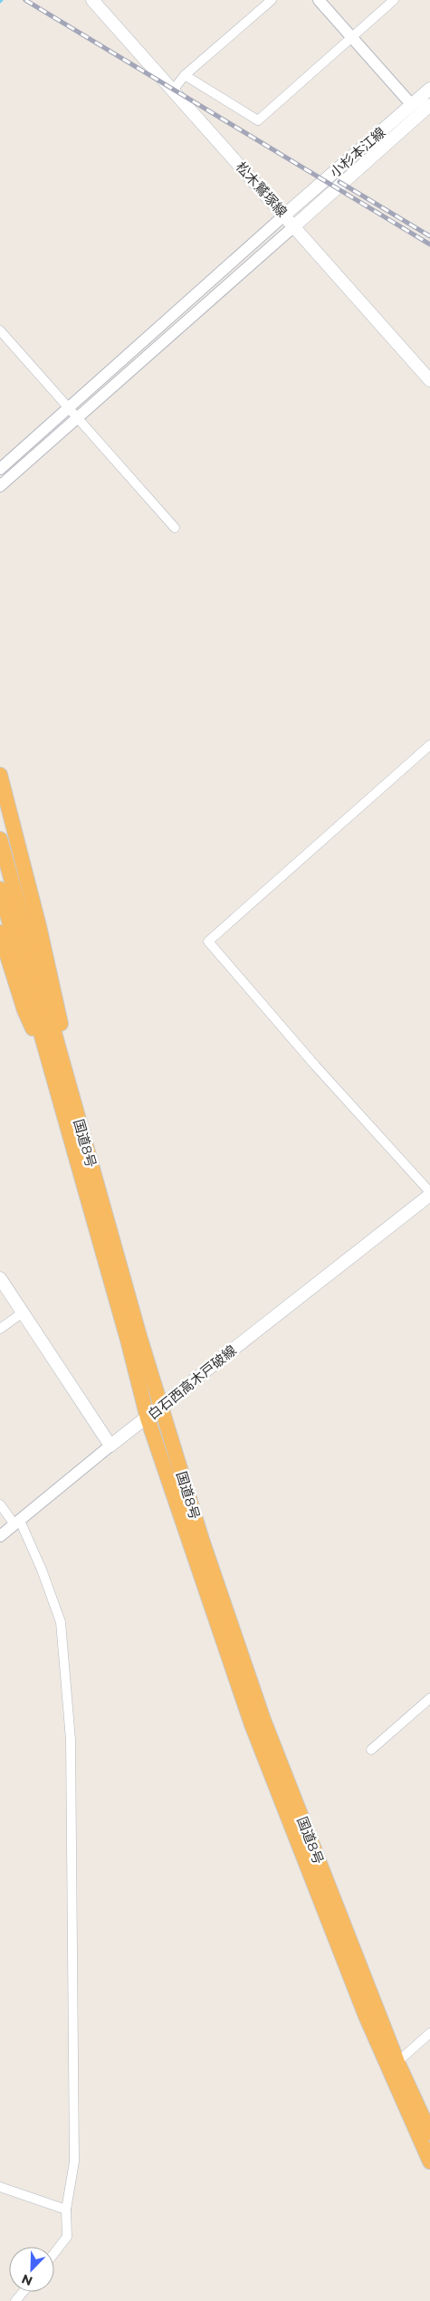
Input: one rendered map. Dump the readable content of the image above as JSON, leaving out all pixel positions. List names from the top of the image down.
{
  "streets": {
    "highway": ["国道8号"],
    "main road": ["小杉本江線", "松木鷲塚線", "白石西高木戸破線"]
  },
  "crossings": [
    ["小杉本江線", "松木鷲塚線"],
    ["国道8号", "白石西高木戸破線"]
  ],
  "north": "bottom left"
}
